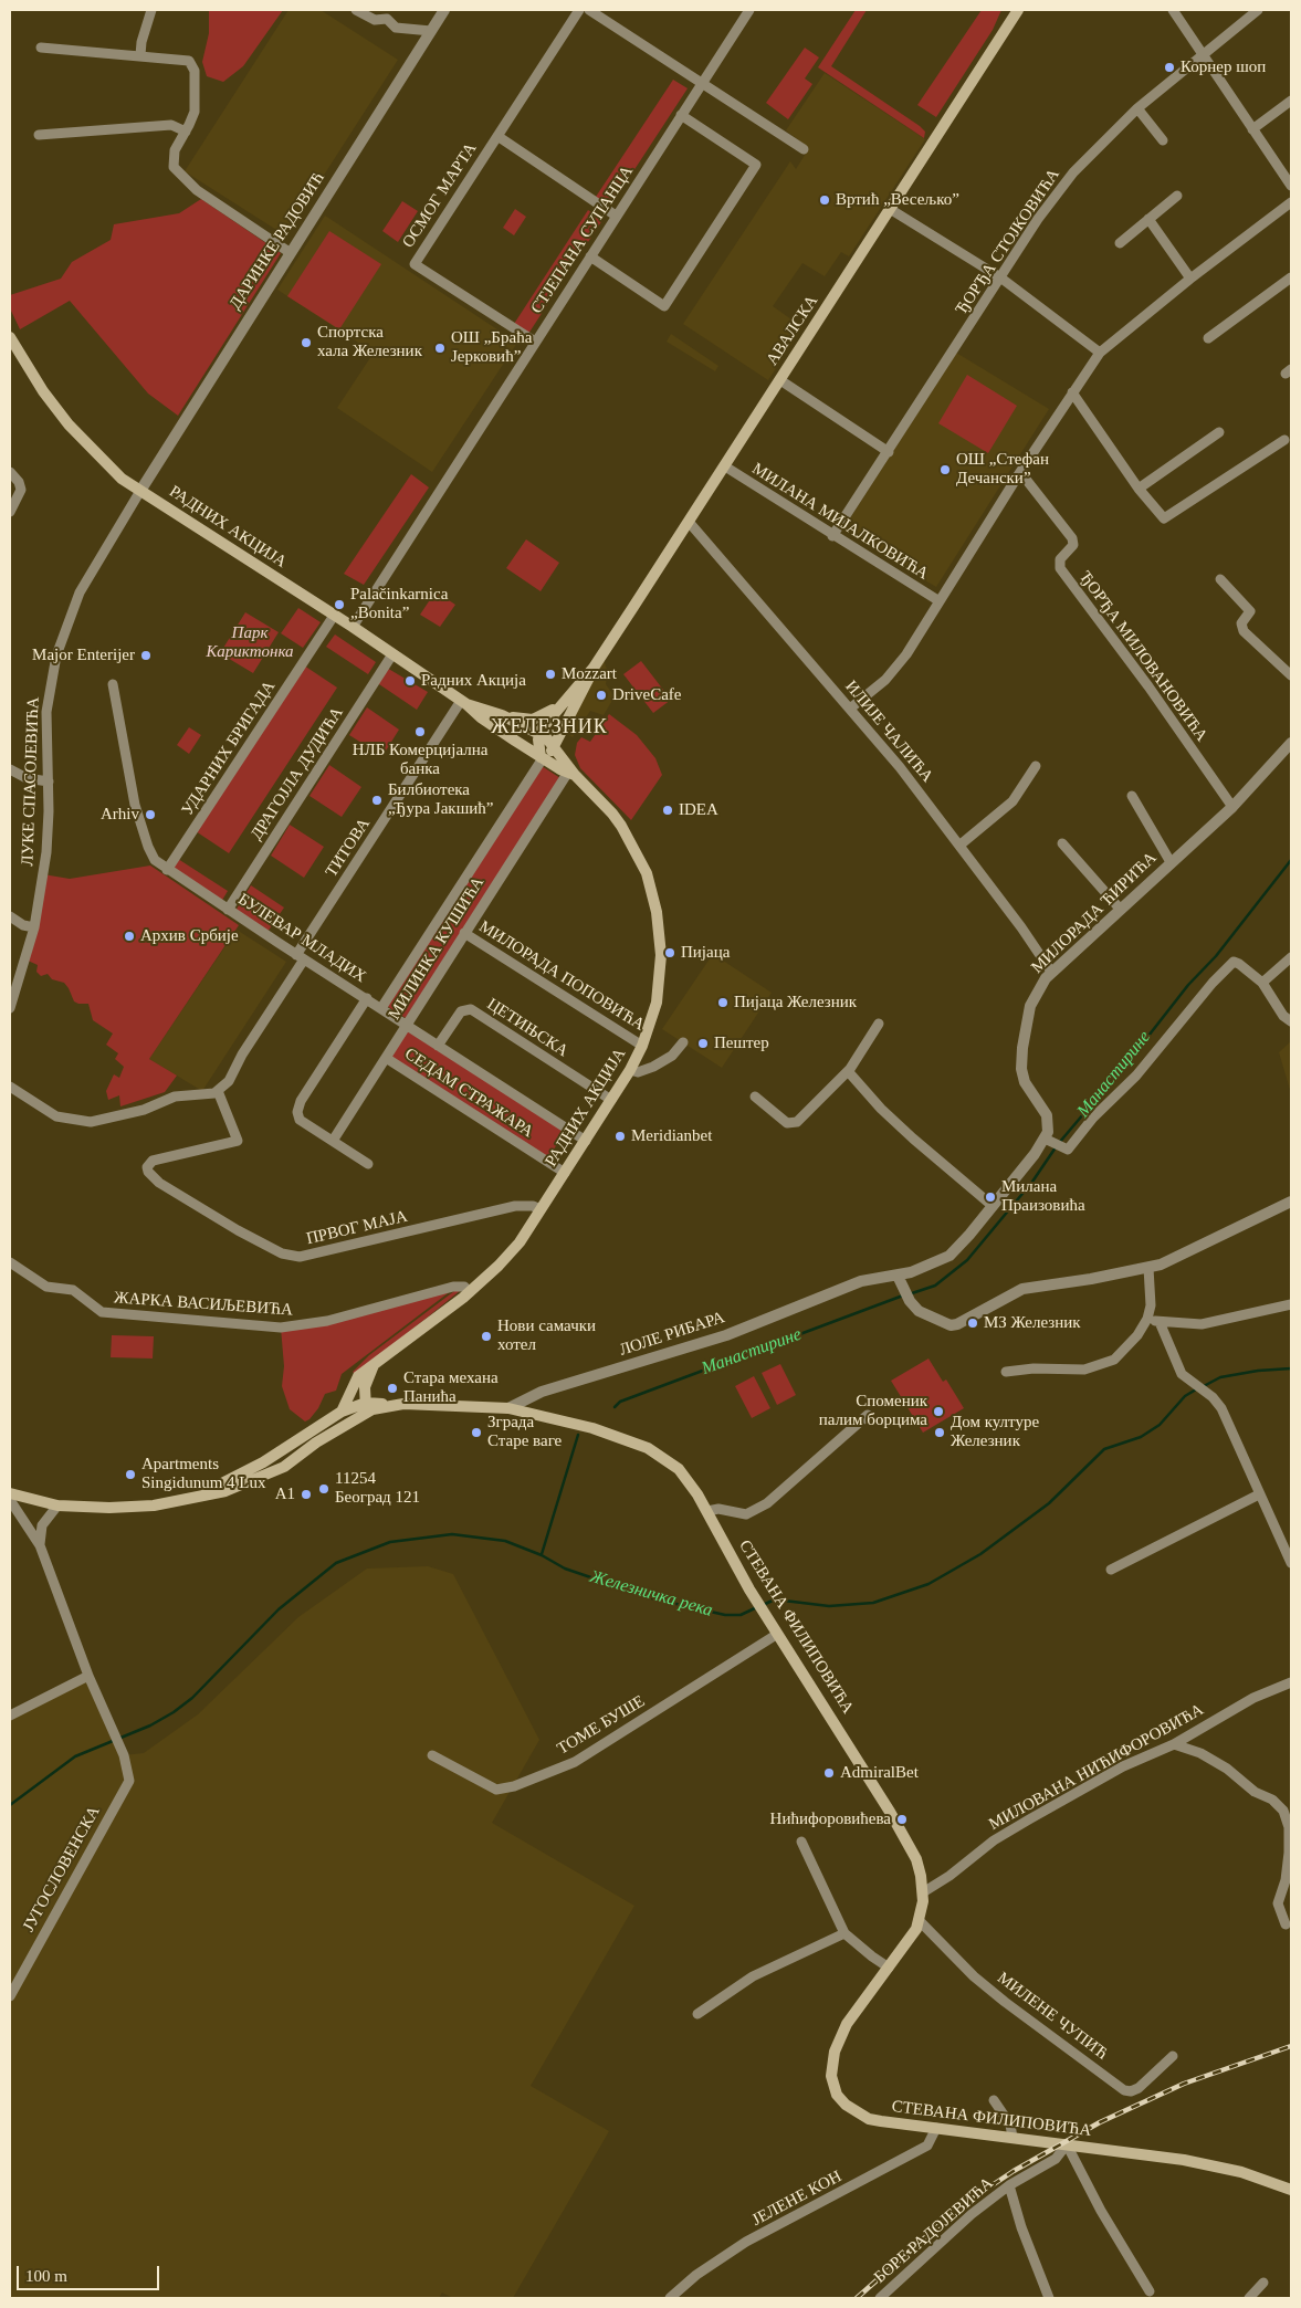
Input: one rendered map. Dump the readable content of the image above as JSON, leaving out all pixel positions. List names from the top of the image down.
{
  "streets": {
    "main road": [
      "АВАЛСКА",
      "РАДНИХ АКЦИЈА",
      "ЛОЛЕ РИБАРА",
      "СТЕВАНА ФИЛИПОВИЋА"
    ],
    "street": [
      "ОСМОГ МАРТА",
      "СТЈЕПАНА СУПАНЦА",
      "ДАРИНКЕ РАДОВИЋ",
      "ЂОРЂА СТОЈКОВИЋА",
      "МИЛАНА МИЈАЛКОВИЋА",
      "ЂОРЂА МИЛОВАНОВИЋА",
      "ИЛИЈЕ ЧАЛИЋА",
      "УДАРНИХ БРИГАДА",
      "ДРАГОЈЛА ДУДИЋА",
      "ЛУКЕ СПАСОЈЕВИЋА",
      "ТИТОВА",
      "МИЛОРАДА ЋИРИЋА",
      "БУЛЕВАР МЛАДИХ",
      "МИЛИНКА КУШИЋА",
      "МИЛОРАДА ПОПОВИЋА",
      "ЦЕТИЊСКА",
      "СЕДАМ СТРАЖАРА",
      "ПРВОГ МАЈА",
      "ЖАРКА ВАСИЉЕВИЋА",
      "ТОМЕ БУШЕ",
      "МИЛОВАНА НИЋИФОРОВИЋА",
      "ЈУГОСЛОВЕНСКА",
      "МИЛЕНЕ ЧУПИЋ",
      "ЈЕЛЕНЕ КОН",
      "БОРЕ РАДОЈЕВИЋА"
    ]
  },
  "crossings": [
    ["ОСМОГ МАРТА", "СТЈЕПАНА СУПАНЦА"],
    ["СТЈЕПАНА СУПАНЦА", "РАДНИХ АКЦИЈА"],
    ["ДАРИНКЕ РАДОВИЋ", "РАДНИХ АКЦИЈА"],
    ["ДАРИНКЕ РАДОВИЋ", "ЛУКЕ СПАСОЈЕВИЋА"],
    ["ЂОРЂА СТОЈКОВИЋА", "МИЛАНА МИЈАЛКОВИЋА"],
    ["АВАЛСКА", "МИЛАНА МИЈАЛКОВИЋА"],
    ["АВАЛСКА", "РАДНИХ АКЦИЈА"],
    ["АВАЛСКА", "ИЛИЈЕ ЧАЛИЋА"],
    ["РАДНИХ АКЦИЈА", "УДАРНИХ БРИГАДА"],
    ["РАДНИХ АКЦИЈА", "ДРАГОЈЛА ДУДИЋА"],
    ["РАДНИХ АКЦИЈА", "ЛУКЕ СПАСОЈЕВИЋА"],
    ["РАДНИХ АКЦИЈА", "ТИТОВА"],
    ["РАДНИХ АКЦИЈА", "БУЛЕВАР МЛАДИХ"],
    ["РАДНИХ АКЦИЈА", "МИЛИНКА КУШИЋА"],
    ["РАДНИХ АКЦИЈА", "МИЛОРАДА ПОПОВИЋА"],
    ["РАДНИХ АКЦИЈА", "ЦЕТИЊСКА"],
    ["РАДНИХ АКЦИЈА", "СЕДАМ СТРАЖАРА"],
    ["РАДНИХ АКЦИЈА", "ПРВОГ МАЈА"],
    ["РАДНИХ АКЦИЈА", "ЖАРКА ВАСИЉЕВИЋА"],
    ["РАДНИХ АКЦИЈА", "ЛОЛЕ РИБАРА"],
    ["ЂОРЂА МИЛОВАНОВИЋА", "МИЛОРАДА ЋИРИЋА"],
    ["ИЛИЈЕ ЧАЛИЋА", "МИЛОРАДА ЋИРИЋА"],
    ["УДАРНИХ БРИГАДА", "БУЛЕВАР МЛАДИХ"],
    ["ДРАГОЈЛА ДУДИЋА", "БУЛЕВАР МЛАДИХ"],
    ["ТИТОВА", "БУЛЕВАР МЛАДИХ"],
    ["ТИТОВА", "ПРВОГ МАЈА"],
    ["БУЛЕВАР МЛАДИХ", "МИЛИНКА КУШИЋА"],
    ["БУЛЕВАР МЛАДИХ", "ЦЕТИЊСКА"],
    ["МИЛИНКА КУШИЋА", "МИЛОРАДА ПОПОВИЋА"],
    ["МИЛИНКА КУШИЋА", "СЕДАМ СТРАЖАРА"],
    ["ЛОЛЕ РИБАРА", "СТЕВАНА ФИЛИПОВИЋА"],
    ["СТЕВАНА ФИЛИПОВИЋА", "ТОМЕ БУШЕ"],
    ["СТЕВАНА ФИЛИПОВИЋА", "МИЛОВАНА НИЋИФОРОВИЋА"],
    ["СТЕВАНА ФИЛИПОВИЋА", "МИЛЕНЕ ЧУПИЋ"],
    ["СТЕВАНА ФИЛИПОВИЋА", "ЈЕЛЕНЕ КОН"],
    ["СТЕВАНА ФИЛИПОВИЋА", "БОРЕ РАДОЈЕВИЋА"]
  ],
  "districts": ["ЖЕЛЕЗНИК"],
  "water": ["Манастирине", "Железничка река"],
  "parks": ["Парк Кариктонка"],
  "places": [
    "Корнер шоп",
    "Вртић „Весељко”",
    "Спортска хала Железник",
    "ОШ „Браћа Јерковић”",
    "ОШ „Стефан Дечански”",
    "Palačinkarnica „Bonita”",
    "Major Enterijer",
    "Mozzart",
    "Радних Акција",
    "DriveCafe",
    "НЛБ Комерцијална банка",
    "Билбиотека „Ђура Јакшић”",
    "IDEA",
    "Arhiv",
    "Архив Србије",
    "Пијаца",
    "Пијаца Железник",
    "Пештер",
    "Meridianbet",
    "Милана Праизовића",
    "МЗ Железник",
    "Нови самачки хотел",
    "Стара механа Панића",
    "Споменик палим борцима",
    "Зграда Старе ваге",
    "Дом културе Железник",
    "Apartments Singidunum 4 Lux",
    "11254 Београд 121",
    "A1",
    "AdmiralBet",
    "Нићифоровићева"
  ],
  "scale_bar": "100 m"
}
